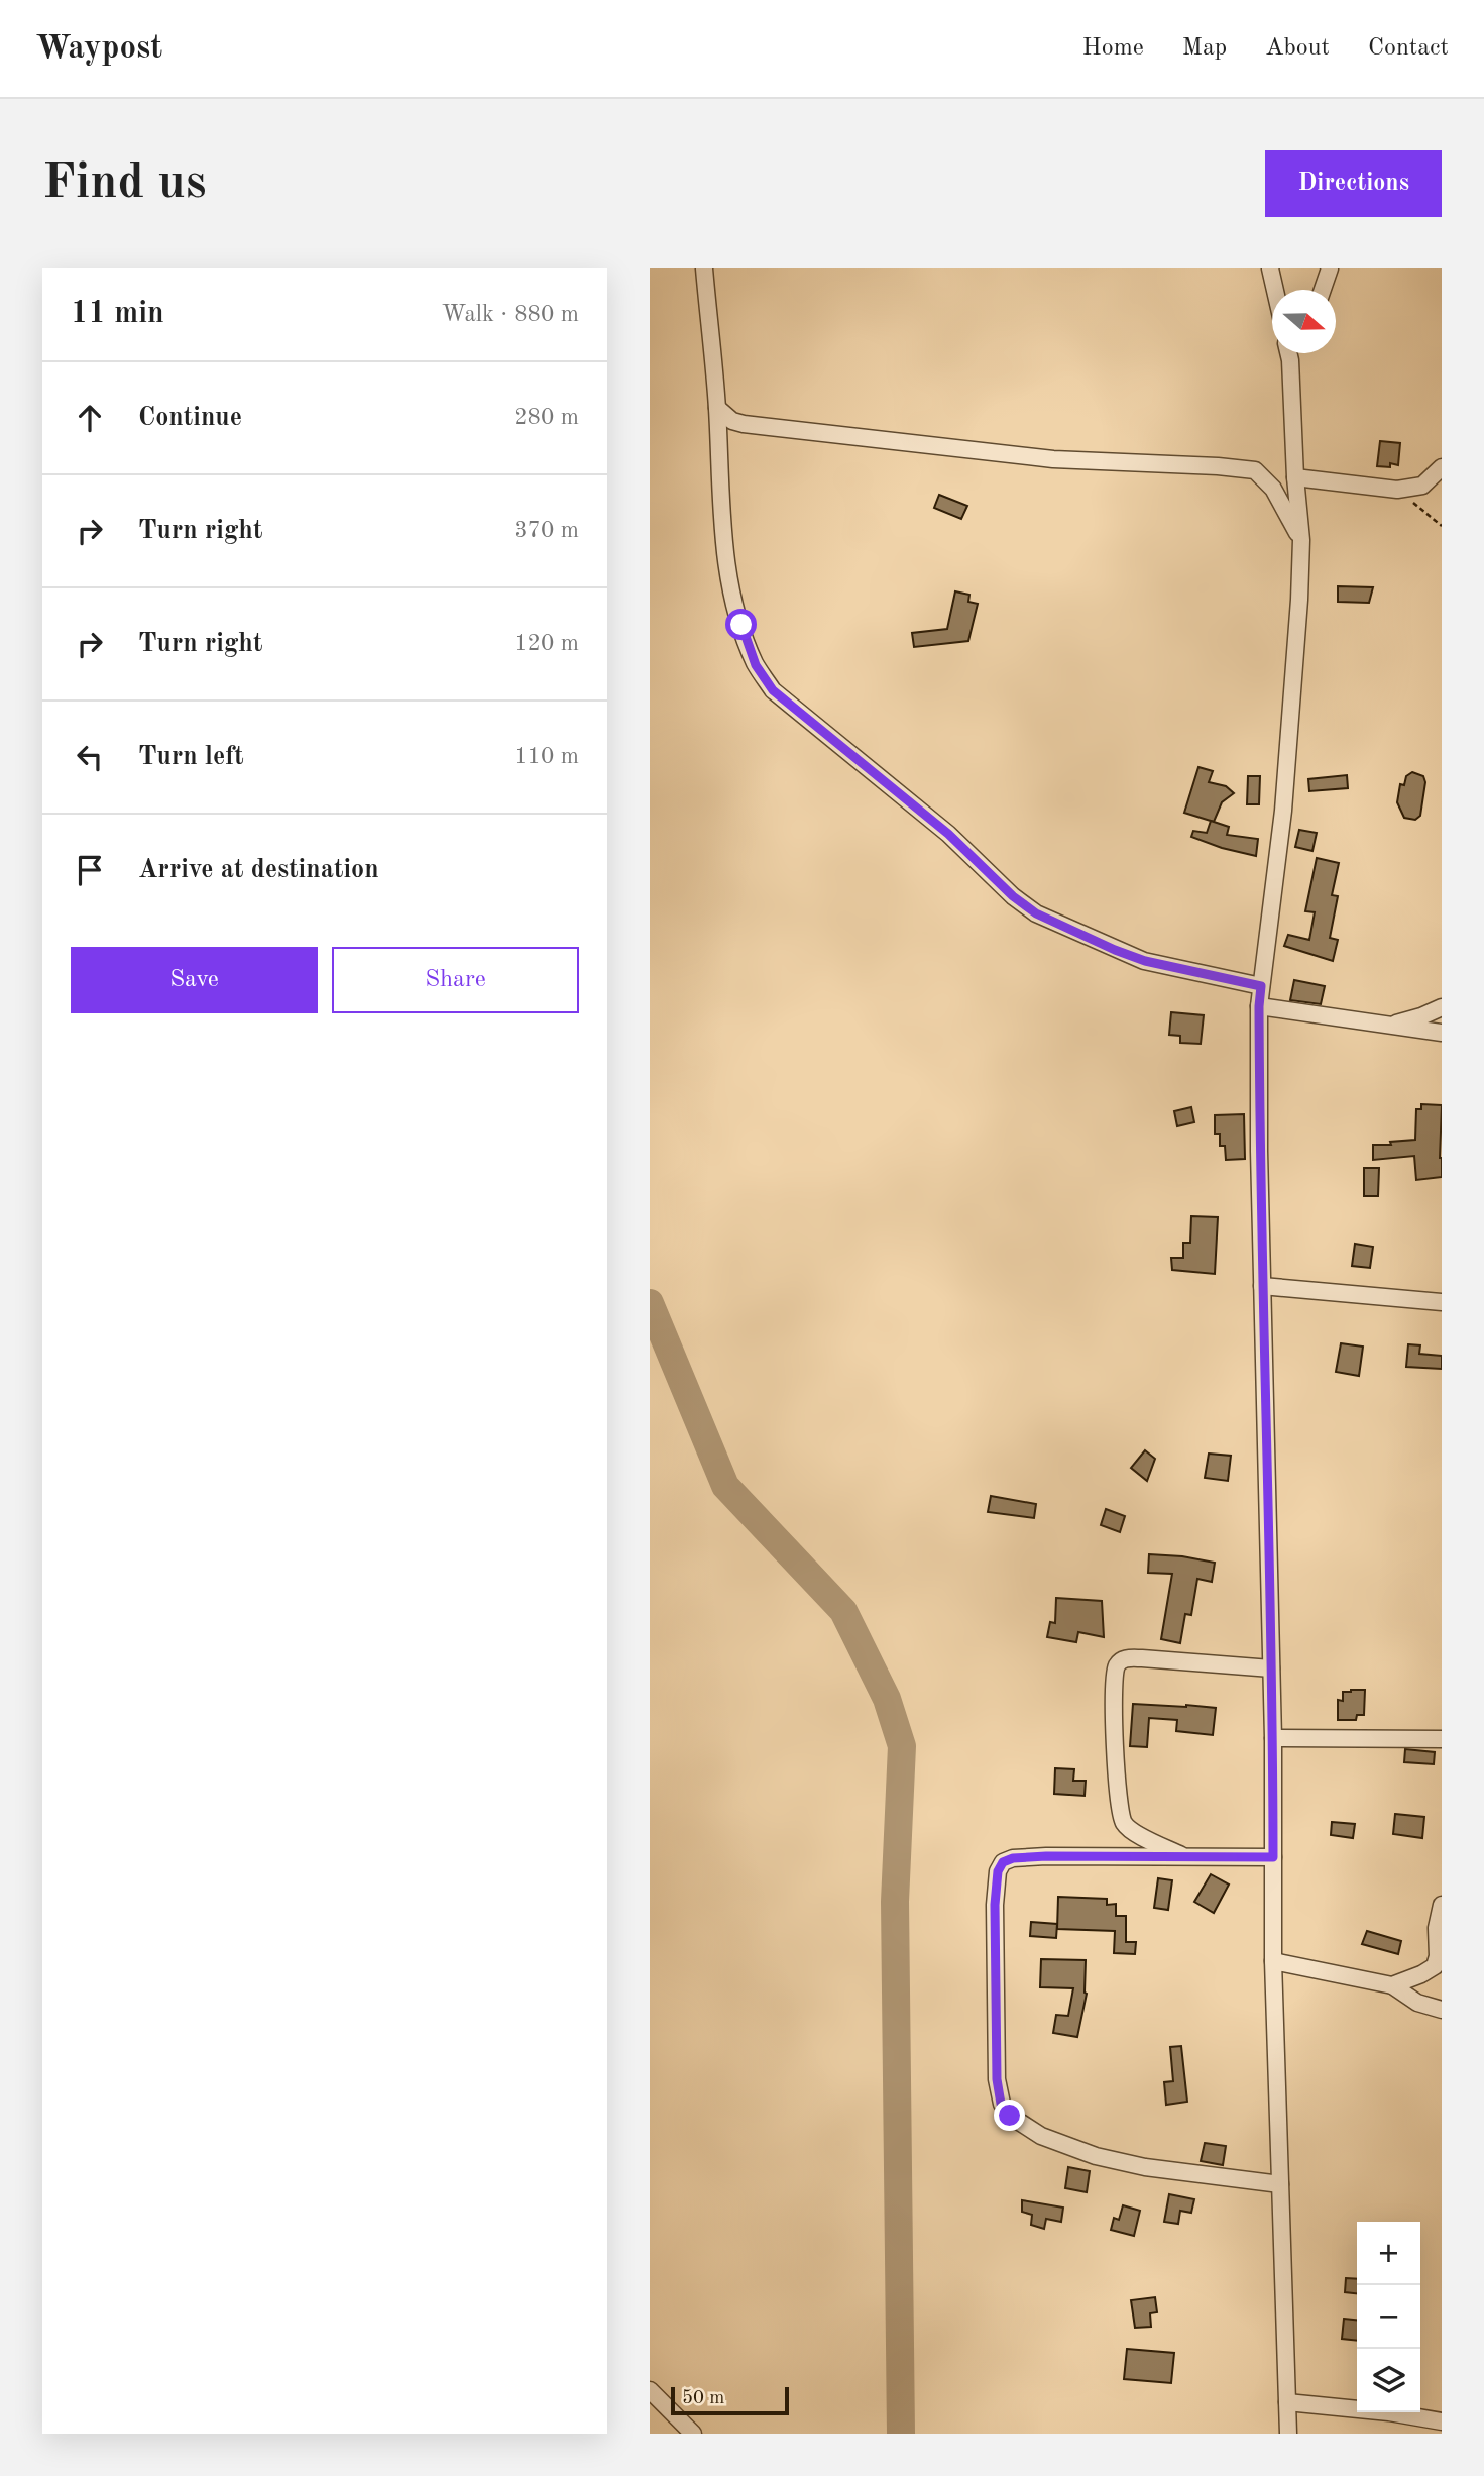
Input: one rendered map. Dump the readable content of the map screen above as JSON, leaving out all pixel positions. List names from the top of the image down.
{
  "scale_bar": "50 m",
  "north": "right",
  "page": {
    "header": "Waypost",
    "nav": [
      "Home",
      "Map",
      "About",
      "Contact"
    ],
    "buttons": [
      "Directions",
      ["Save", "Share"]
    ],
    "title": "Find us",
    "heading": ["11 min", "Walk · 880 m"],
    "list": [
      ["Continue", "280 m"],
      ["Turn right", "370 m"],
      ["Turn right", "120 m"],
      ["Turn left", "110 m"],
      "Arrive at destination"
    ],
    "map_buttons": ["+", "−"],
    "scale": "50 m"
  }
}
